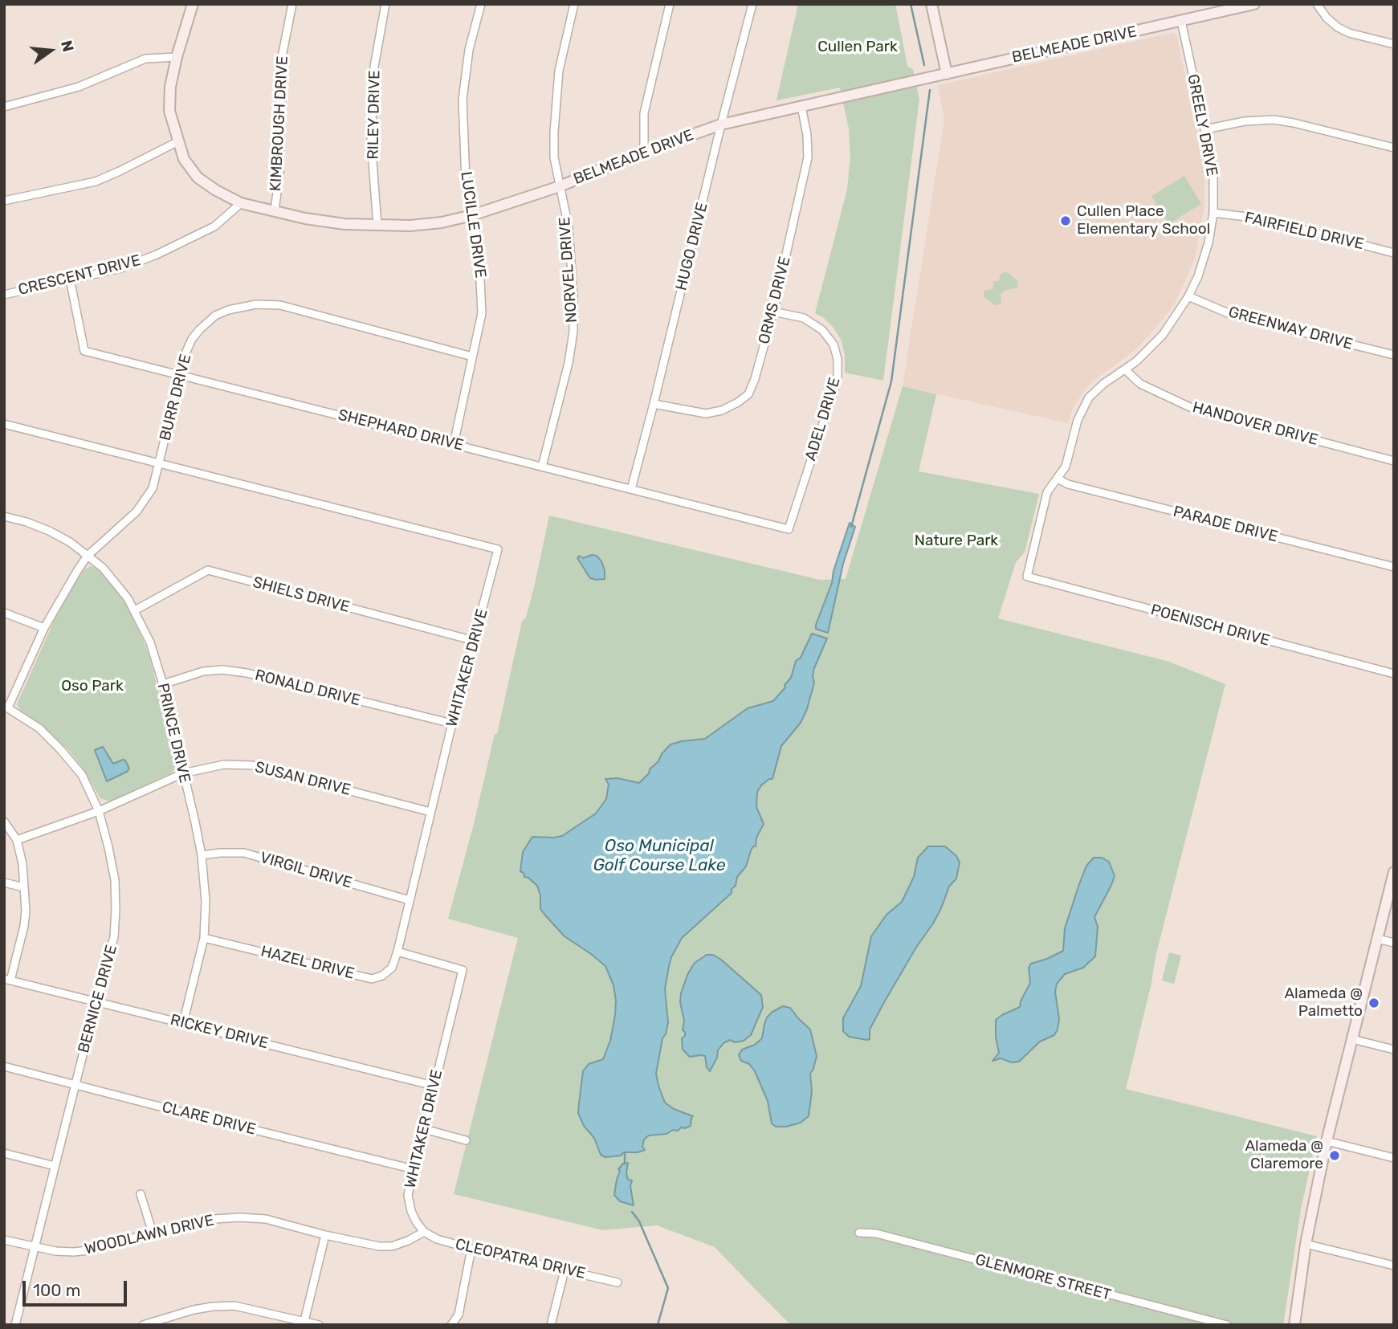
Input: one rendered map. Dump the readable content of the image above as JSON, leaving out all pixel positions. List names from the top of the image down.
{
  "streets": {
    "street": [
      "BELMEADE DRIVE",
      "RILEY DRIVE",
      "KIMBROUGH DRIVE",
      "GREELY DRIVE",
      "LUCILLE DRIVE",
      "FAIRFIELD DRIVE",
      "HUGO DRIVE",
      "NORVEL DRIVE",
      "CRESCENT DRIVE",
      "ORMS DRIVE",
      "GREENWAY DRIVE",
      "BURR DRIVE",
      "ADEL DRIVE",
      "HANDOVER DRIVE",
      "SHEPHARD DRIVE",
      "PARADE DRIVE",
      "SHIELS DRIVE",
      "POENISCH DRIVE",
      "WHITAKER DRIVE",
      "RONALD DRIVE",
      "PRINCE DRIVE",
      "SUSAN DRIVE",
      "VIRGIL DRIVE",
      "HAZEL DRIVE",
      "BERNICE DRIVE",
      "RICKEY DRIVE",
      "CLARE DRIVE",
      "WOODLAWN DRIVE",
      "CLEOPATRA DRIVE",
      "GLENMORE STREET"
    ]
  },
  "crossings": [
    ["BELMEADE DRIVE", "RILEY DRIVE"],
    ["BELMEADE DRIVE", "KIMBROUGH DRIVE"],
    ["BELMEADE DRIVE", "GREELY DRIVE"],
    ["BELMEADE DRIVE", "LUCILLE DRIVE"],
    ["BELMEADE DRIVE", "HUGO DRIVE"],
    ["BELMEADE DRIVE", "NORVEL DRIVE"],
    ["BELMEADE DRIVE", "CRESCENT DRIVE"],
    ["BELMEADE DRIVE", "ORMS DRIVE"],
    ["GREELY DRIVE", "FAIRFIELD DRIVE"],
    ["GREELY DRIVE", "GREENWAY DRIVE"],
    ["GREELY DRIVE", "HANDOVER DRIVE"],
    ["GREELY DRIVE", "PARADE DRIVE"],
    ["GREELY DRIVE", "POENISCH DRIVE"],
    ["LUCILLE DRIVE", "BURR DRIVE"],
    ["LUCILLE DRIVE", "SHEPHARD DRIVE"],
    ["HUGO DRIVE", "ORMS DRIVE"],
    ["HUGO DRIVE", "SHEPHARD DRIVE"],
    ["NORVEL DRIVE", "SHEPHARD DRIVE"],
    ["CRESCENT DRIVE", "SHEPHARD DRIVE"],
    ["ORMS DRIVE", "ADEL DRIVE"],
    ["BURR DRIVE", "SHEPHARD DRIVE"],
    ["BURR DRIVE", "WHITAKER DRIVE"],
    ["BURR DRIVE", "PRINCE DRIVE"],
    ["BURR DRIVE", "BERNICE DRIVE"],
    ["ADEL DRIVE", "SHEPHARD DRIVE"],
    ["SHIELS DRIVE", "WHITAKER DRIVE"],
    ["SHIELS DRIVE", "PRINCE DRIVE"],
    ["WHITAKER DRIVE", "RONALD DRIVE"],
    ["WHITAKER DRIVE", "SUSAN DRIVE"],
    ["WHITAKER DRIVE", "VIRGIL DRIVE"],
    ["WHITAKER DRIVE", "HAZEL DRIVE"],
    ["WHITAKER DRIVE", "RICKEY DRIVE"],
    ["WHITAKER DRIVE", "CLARE DRIVE"],
    ["WHITAKER DRIVE", "WOODLAWN DRIVE"],
    ["WHITAKER DRIVE", "CLEOPATRA DRIVE"],
    ["RONALD DRIVE", "PRINCE DRIVE"],
    ["PRINCE DRIVE", "SUSAN DRIVE"],
    ["PRINCE DRIVE", "VIRGIL DRIVE"],
    ["PRINCE DRIVE", "HAZEL DRIVE"],
    ["PRINCE DRIVE", "RICKEY DRIVE"],
    ["SUSAN DRIVE", "BERNICE DRIVE"],
    ["BERNICE DRIVE", "RICKEY DRIVE"],
    ["BERNICE DRIVE", "CLARE DRIVE"],
    ["BERNICE DRIVE", "WOODLAWN DRIVE"],
    ["WOODLAWN DRIVE", "CLEOPATRA DRIVE"]
  ],
  "water": ["Oso Municipal Golf Course Lake"],
  "parks": ["Cullen Park", "Nature Park", "Oso Park"],
  "places": ["Cullen Place Elementary School", "Alameda @ Palmetto", "Alameda @ Claremore"],
  "scale_bar": "100 m",
  "north": "right"
}
